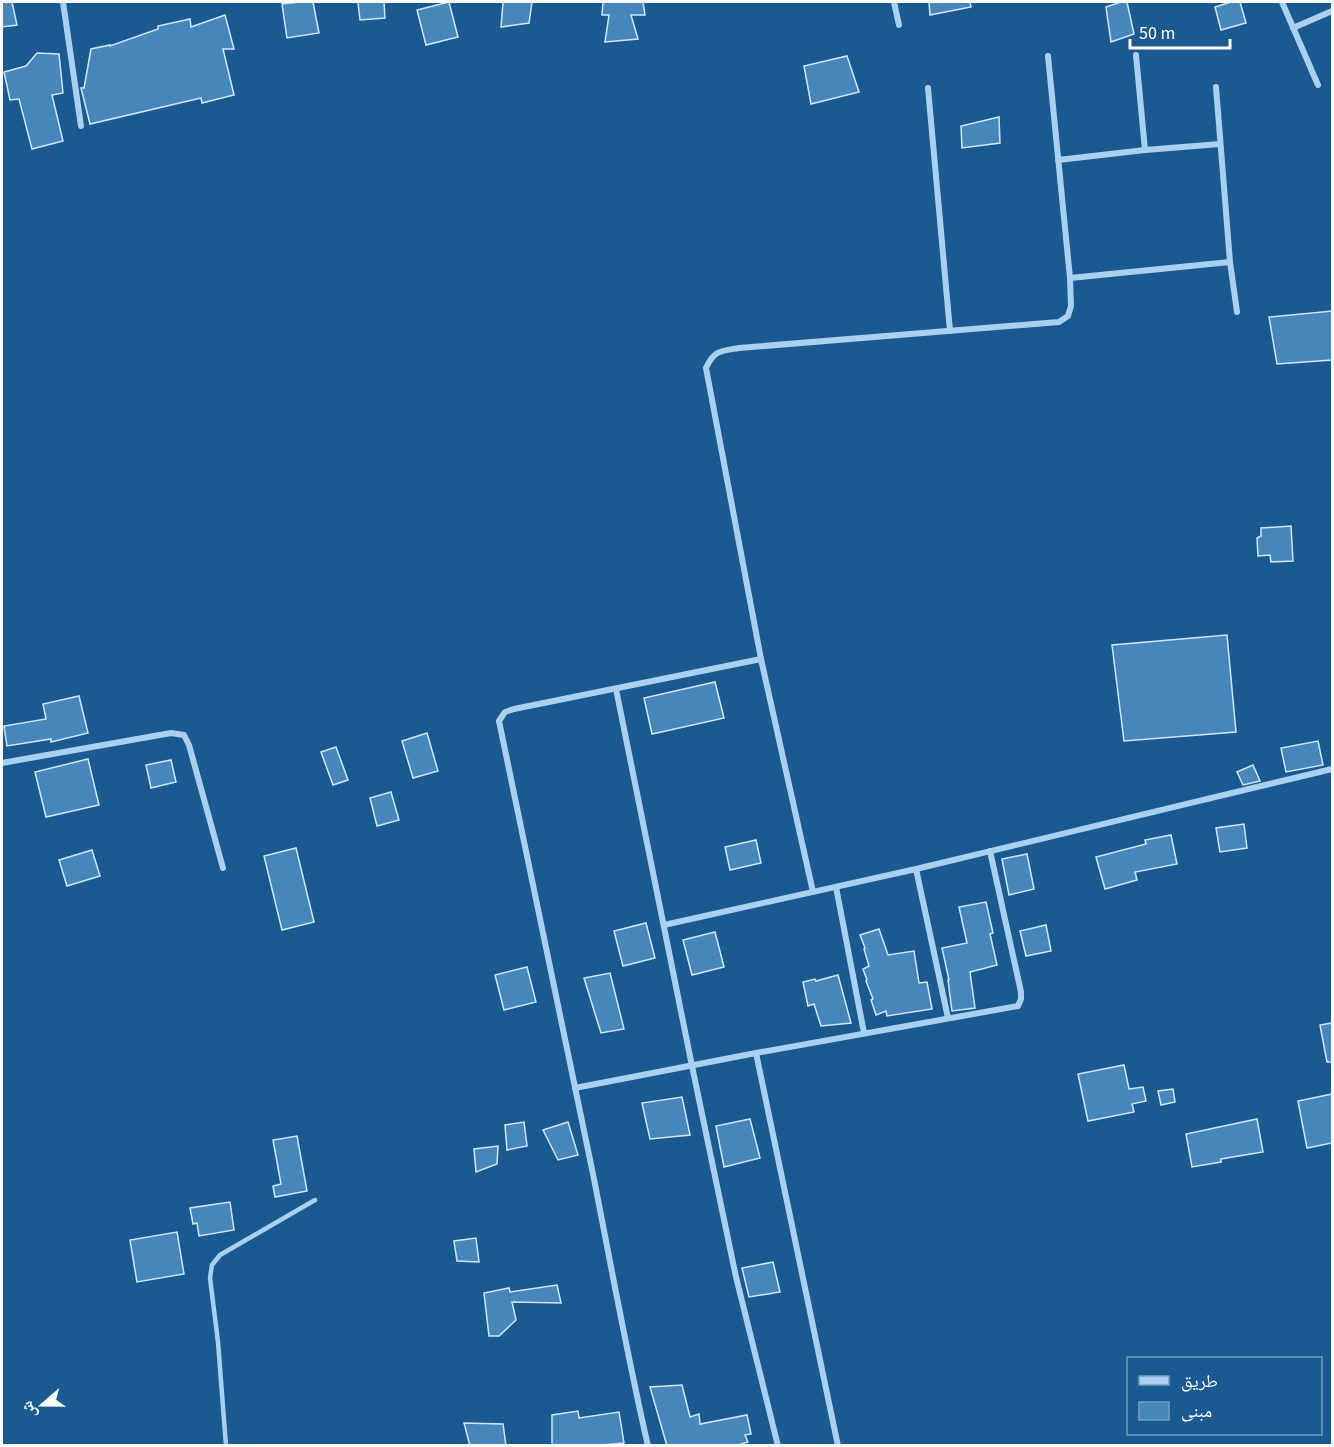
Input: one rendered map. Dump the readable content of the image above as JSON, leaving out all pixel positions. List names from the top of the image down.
{
  "legend": ["طريق", "مبنى"],
  "scale_bar": "50 m",
  "north": "left"
}
